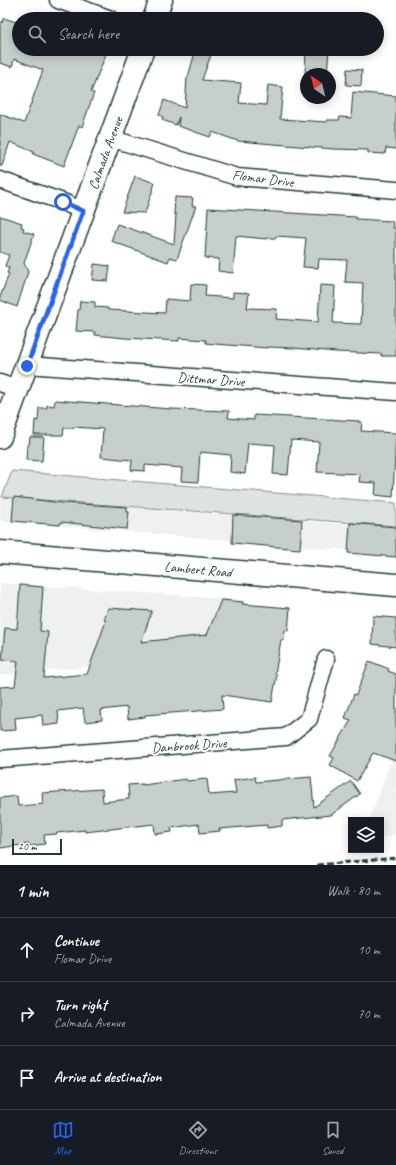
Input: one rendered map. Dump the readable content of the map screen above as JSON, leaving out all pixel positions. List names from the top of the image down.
{
  "streets": {
    "street": [
      "Calmada Avenue",
      "Flomar Drive",
      "Dittmar Drive",
      "Lambert Road",
      "Danbrook Drive"
    ]
  },
  "crossings": [
    ["Calmada Avenue", "Flomar Drive"],
    ["Calmada Avenue", "Dittmar Drive"]
  ],
  "scale_bar": "20 m",
  "north": "top left",
  "page": {
    "search": "Search here",
    "scale": "20 m",
    "heading": ["1 min", "Walk · 80 m"],
    "list": [
      ["Continue", "Flomar Drive", "10 m"],
      ["Turn right", "Calmada Avenue", "70 m"],
      "Arrive at destination"
    ],
    "nav": ["Map", "Directions", "Saved"]
  }
}
